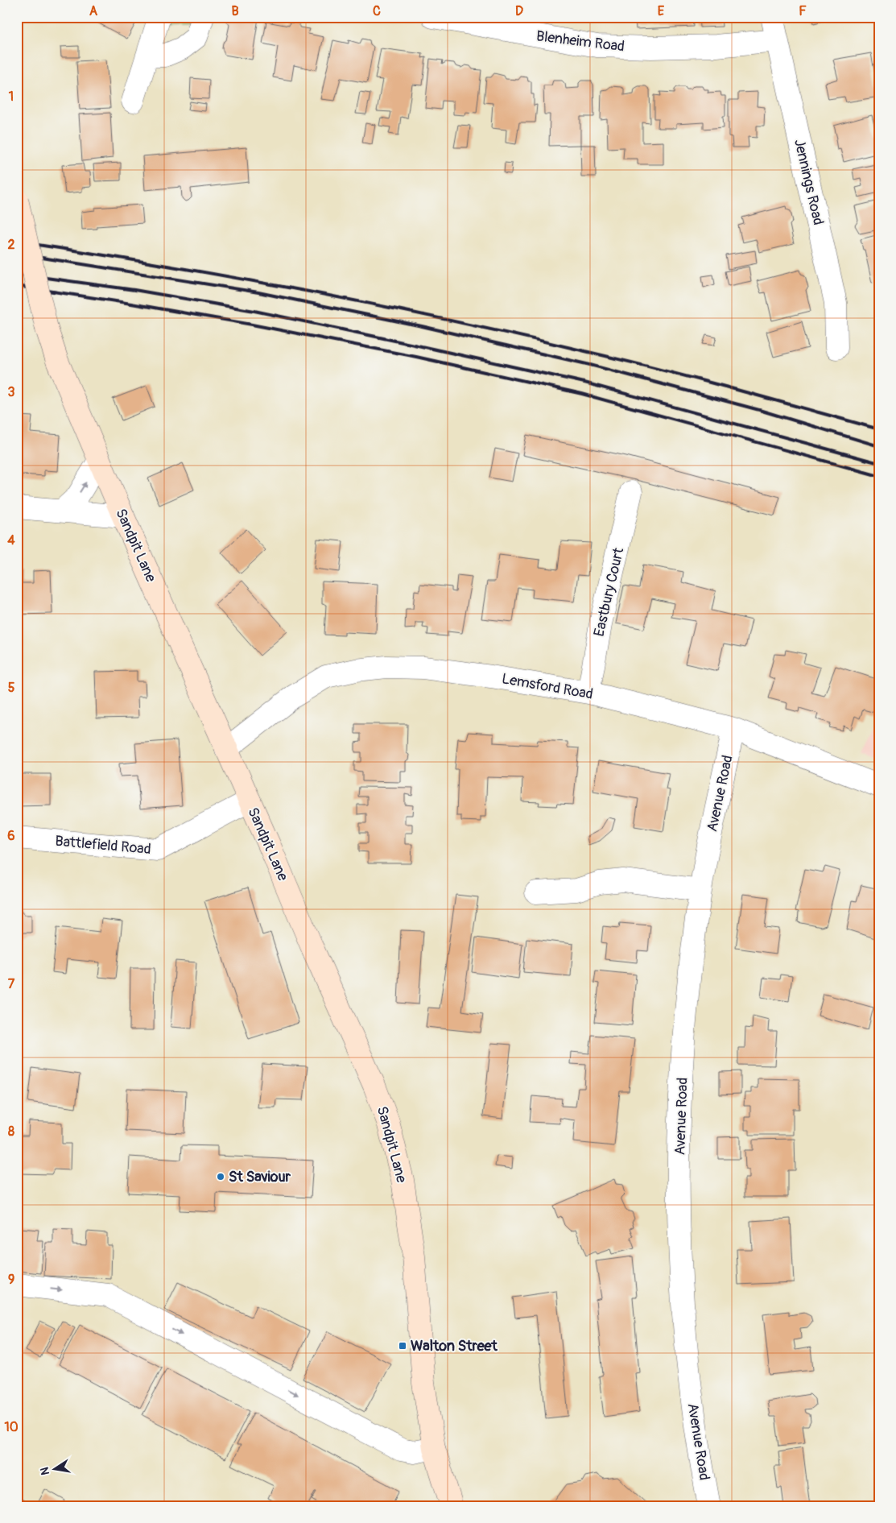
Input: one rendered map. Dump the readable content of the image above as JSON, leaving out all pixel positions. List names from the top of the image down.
{
  "streets": {
    "street": [
      "Blenheim Road",
      "Jennings Road",
      "Sandpit Lane",
      "Eastbury Court",
      "Lemsford Road",
      "Avenue Road",
      "Battlefield Road"
    ]
  },
  "crossings": [
    ["Blenheim Road", "Jennings Road"],
    ["Sandpit Lane", "Lemsford Road"],
    ["Sandpit Lane", "Battlefield Road"],
    ["Eastbury Court", "Lemsford Road"],
    ["Lemsford Road", "Avenue Road"]
  ],
  "places": {
    "other": ["St Saviour"],
    "transit": ["Walton Street"]
  },
  "north": "left",
  "grid": {
    "columns": [
      "A",
      "B",
      "C",
      "D",
      "E",
      "F"
    ],
    "rows": [
      "1",
      "2",
      "3",
      "4",
      "5",
      "6",
      "7",
      "8",
      "9",
      "10"
    ]
  }
}
